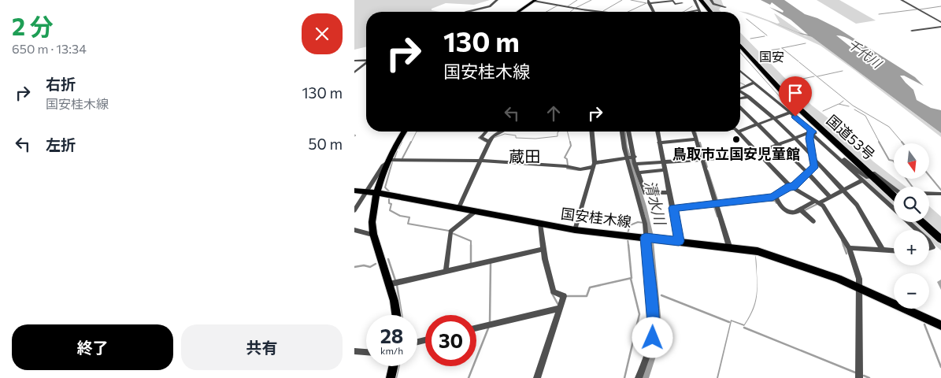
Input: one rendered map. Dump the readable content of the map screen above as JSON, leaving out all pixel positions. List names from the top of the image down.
{
  "streets": {
    "highway": ["国道53号"],
    "main road": ["国安桂木線"]
  },
  "districts": ["国安", "蔵田"],
  "water": ["千代川", "清水川"],
  "places": ["鳥取市立国安児童館"],
  "north": "bottom",
  "page": {
    "heading": ["2 分", "650 m · 13:34"],
    "turn": ["130 m", "国安桂木線"],
    "list": [
      {
        "name": "右折",
        "note": "国安桂木線",
        "value": "130 m"
      },
      {
        "name": "左折",
        "value": "50 m"
      }
    ],
    "map_buttons": ["+", "−"],
    "speed": "28 km/h",
    "limit": "30",
    "buttons": ["終了", "共有"]
  }
}
